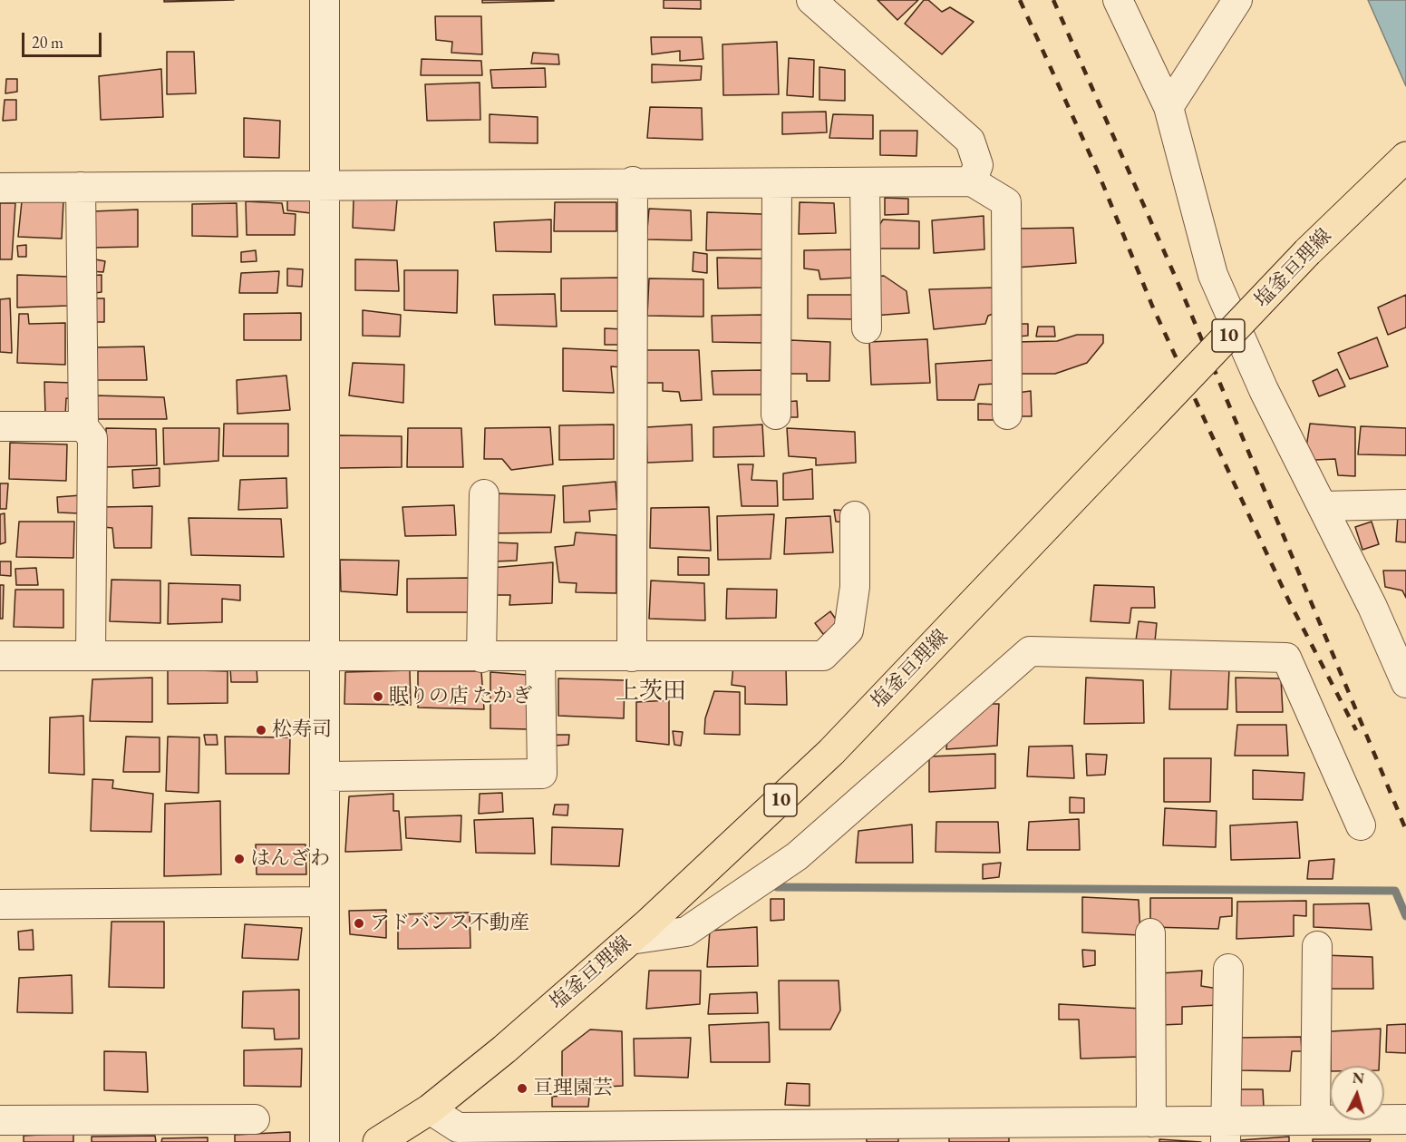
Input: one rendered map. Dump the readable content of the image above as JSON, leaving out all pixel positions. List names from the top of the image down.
{
  "streets": {
    "main road": ["塩釜亘理線", "10"]
  },
  "districts": ["上茨田"],
  "places": [
    "眠りの店 たかぎ",
    "松寿司",
    "はんざわ",
    "アドバンス不動産",
    "亘理園芸"
  ],
  "scale_bar": "20 m",
  "north": "top"
}
